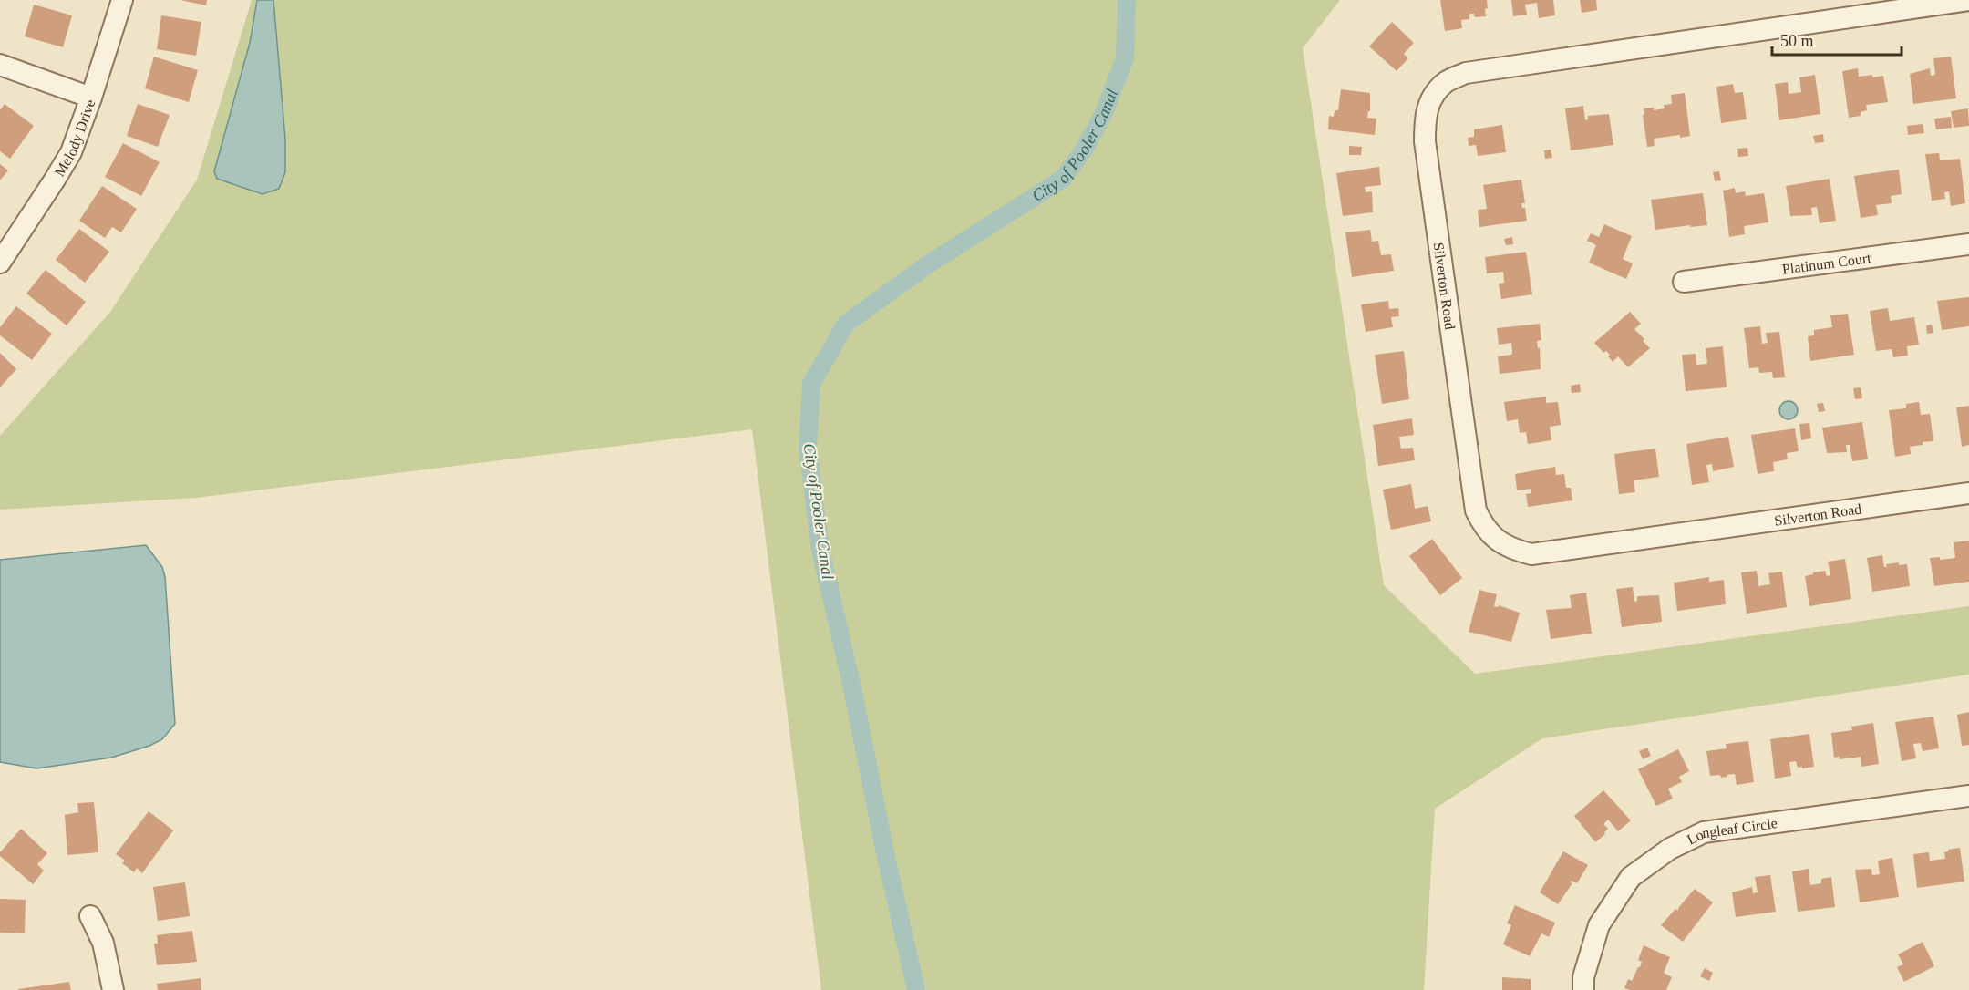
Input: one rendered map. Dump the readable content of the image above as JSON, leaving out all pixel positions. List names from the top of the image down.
{
  "streets": {
    "street": [
      "Melody Drive",
      "Platinum Court",
      "Silverton Road",
      "Longleaf Circle"
    ]
  },
  "water": ["City of Pooler Canal"],
  "scale_bar": "50 m"
}
